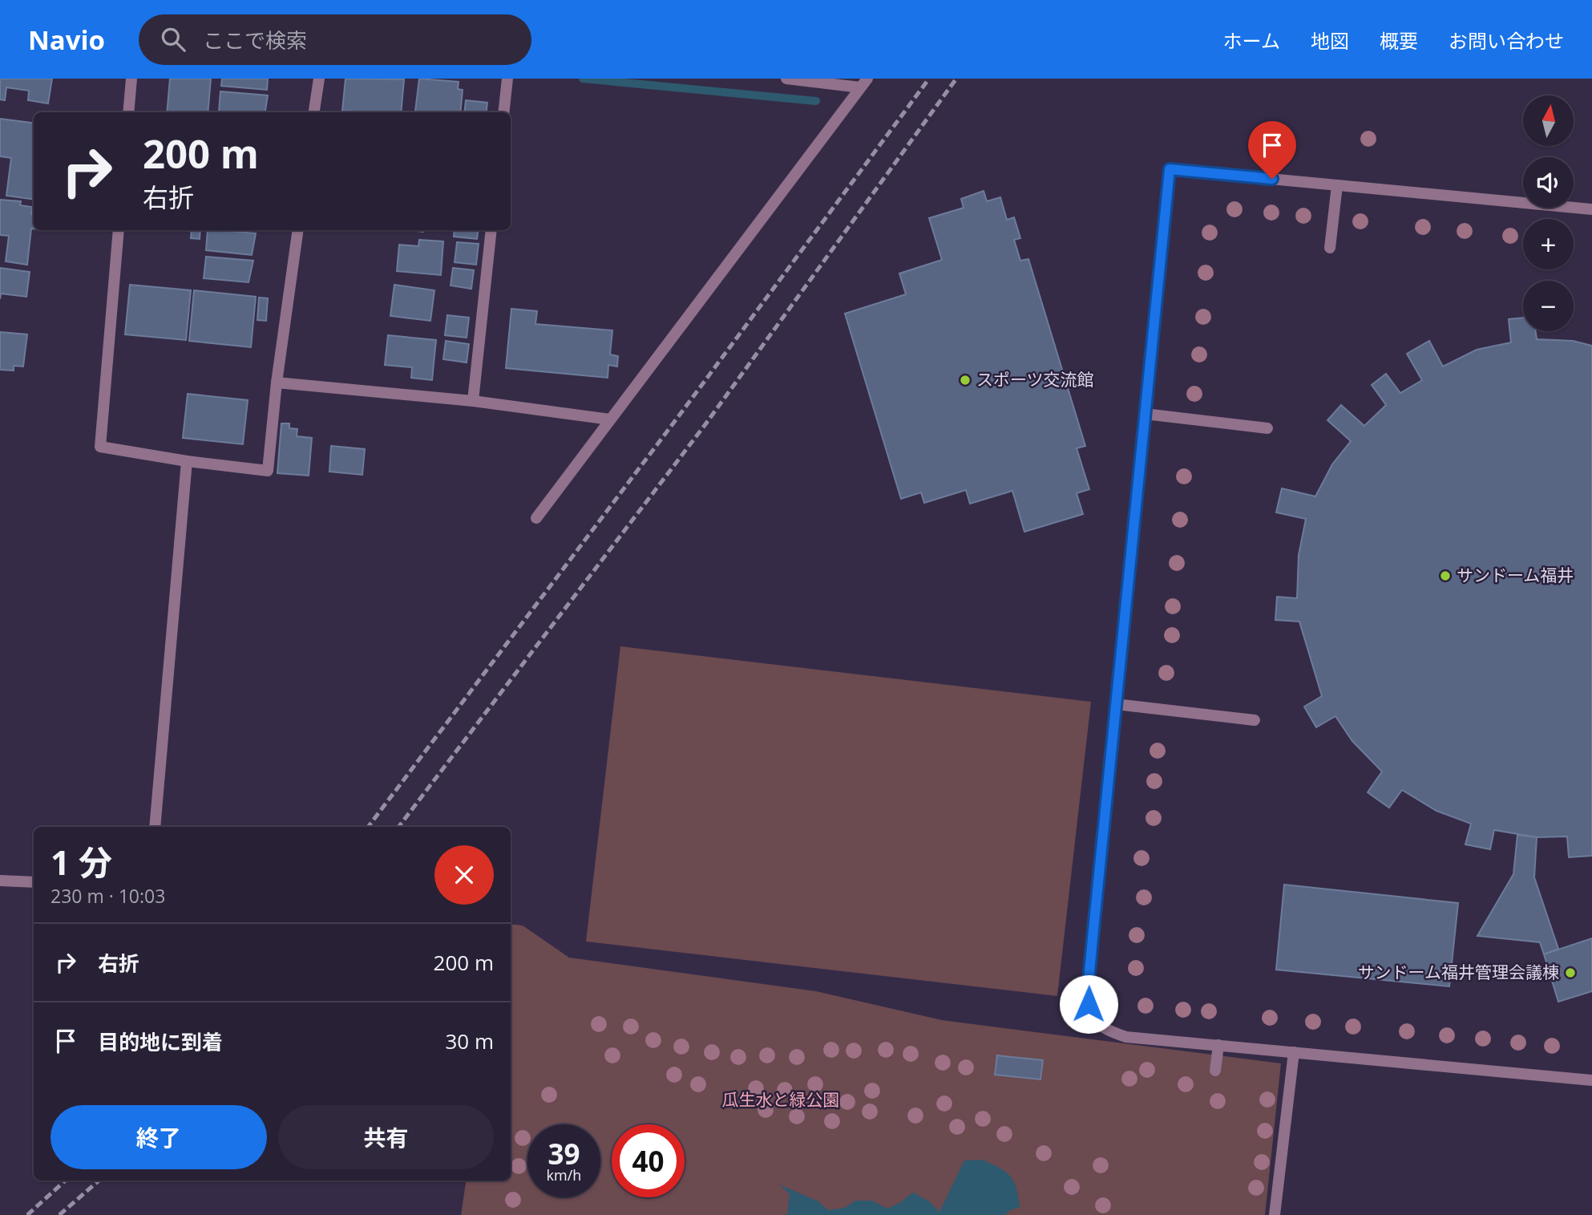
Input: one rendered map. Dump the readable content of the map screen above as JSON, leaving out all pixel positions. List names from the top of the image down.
{
  "parks": ["瓜生水と緑公園"],
  "places": ["スポーツ交流館", "サンドーム福井", "サンドーム福井管理会議棟"],
  "north": "top",
  "page": {
    "header": "Navio",
    "search": "ここで検索",
    "nav": [
      "ホーム",
      "地図",
      "概要",
      "お問い合わせ"
    ],
    "map_buttons": ["+", "−"],
    "turn": ["200 m", "右折"],
    "heading": ["1 分", "230 m · 10:03"],
    "list": [
      {
        "name": "右折",
        "value": "200 m"
      },
      {
        "name": "目的地に到着",
        "value": "30 m"
      }
    ],
    "buttons": ["終了", "共有"],
    "speed": "39 km/h",
    "limit": "40"
  }
}
